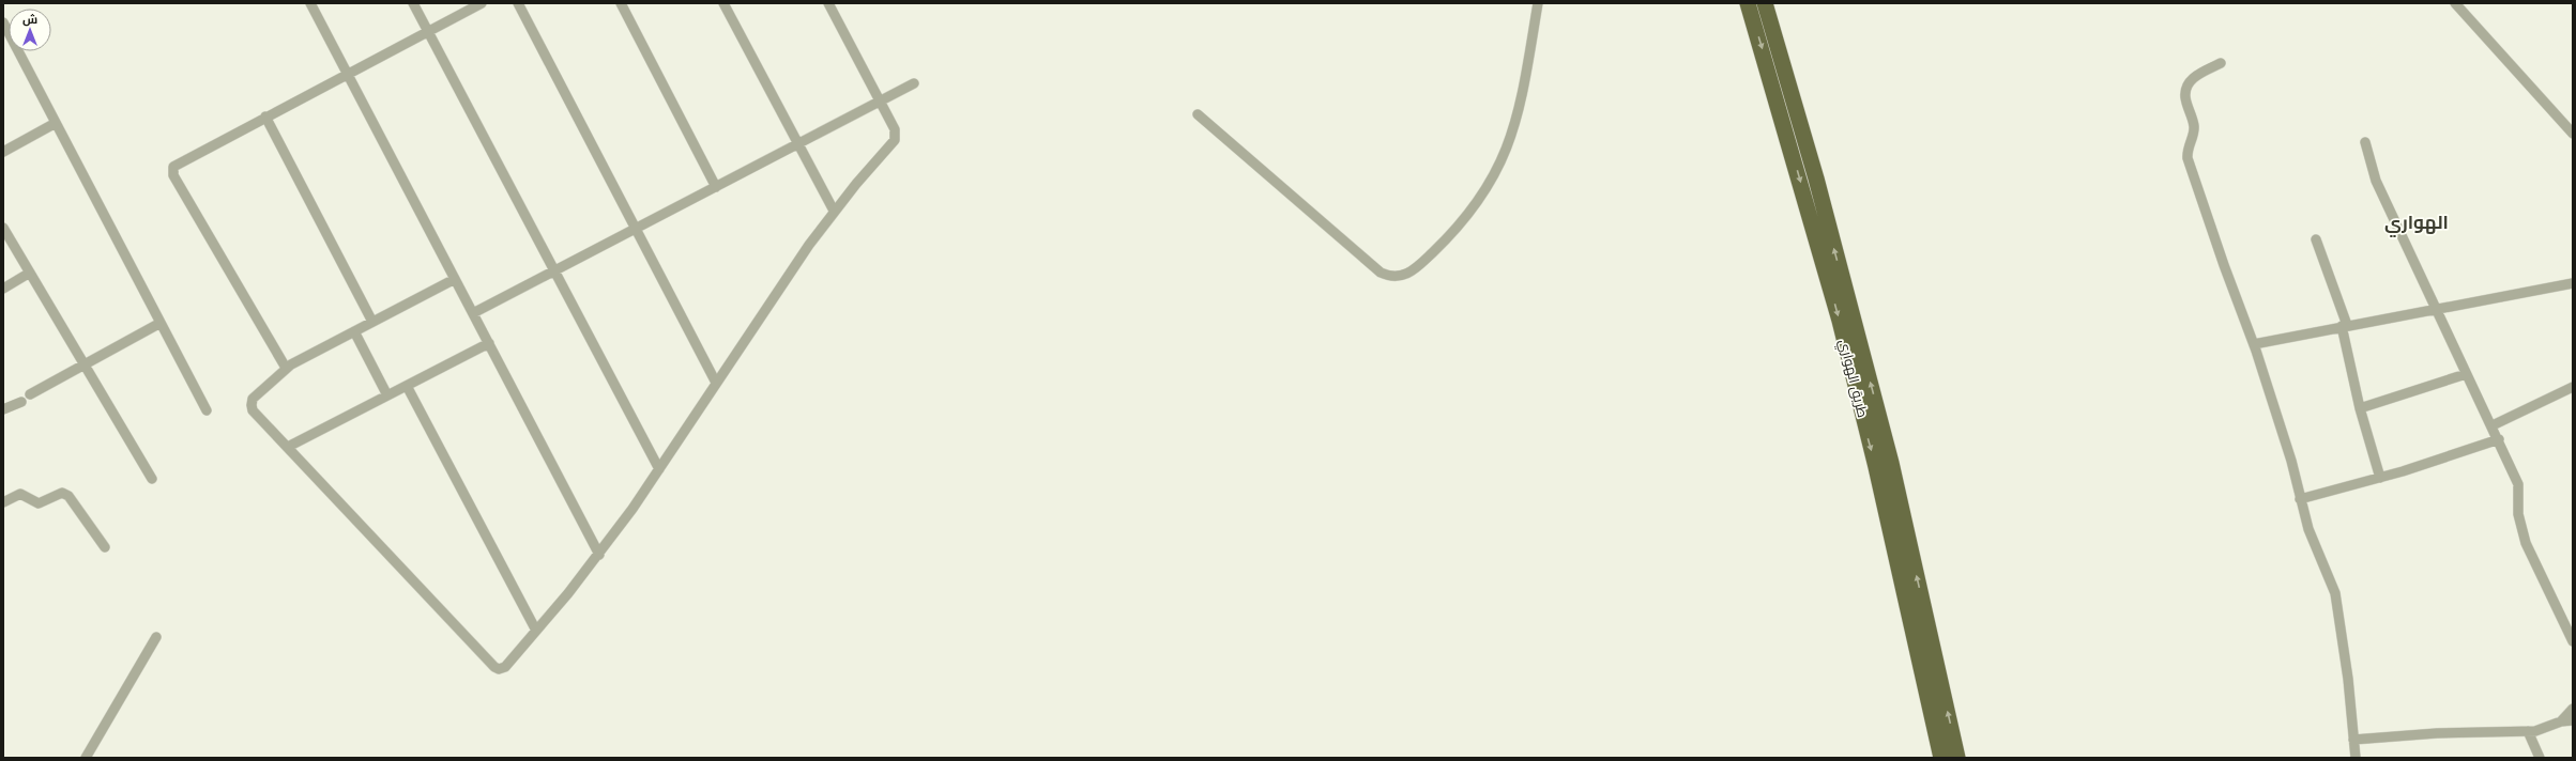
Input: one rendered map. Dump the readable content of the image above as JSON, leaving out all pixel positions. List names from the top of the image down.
{
  "streets": {
    "highway": ["طريق الهواري"]
  },
  "districts": ["الهواري"],
  "north": "top"
}
